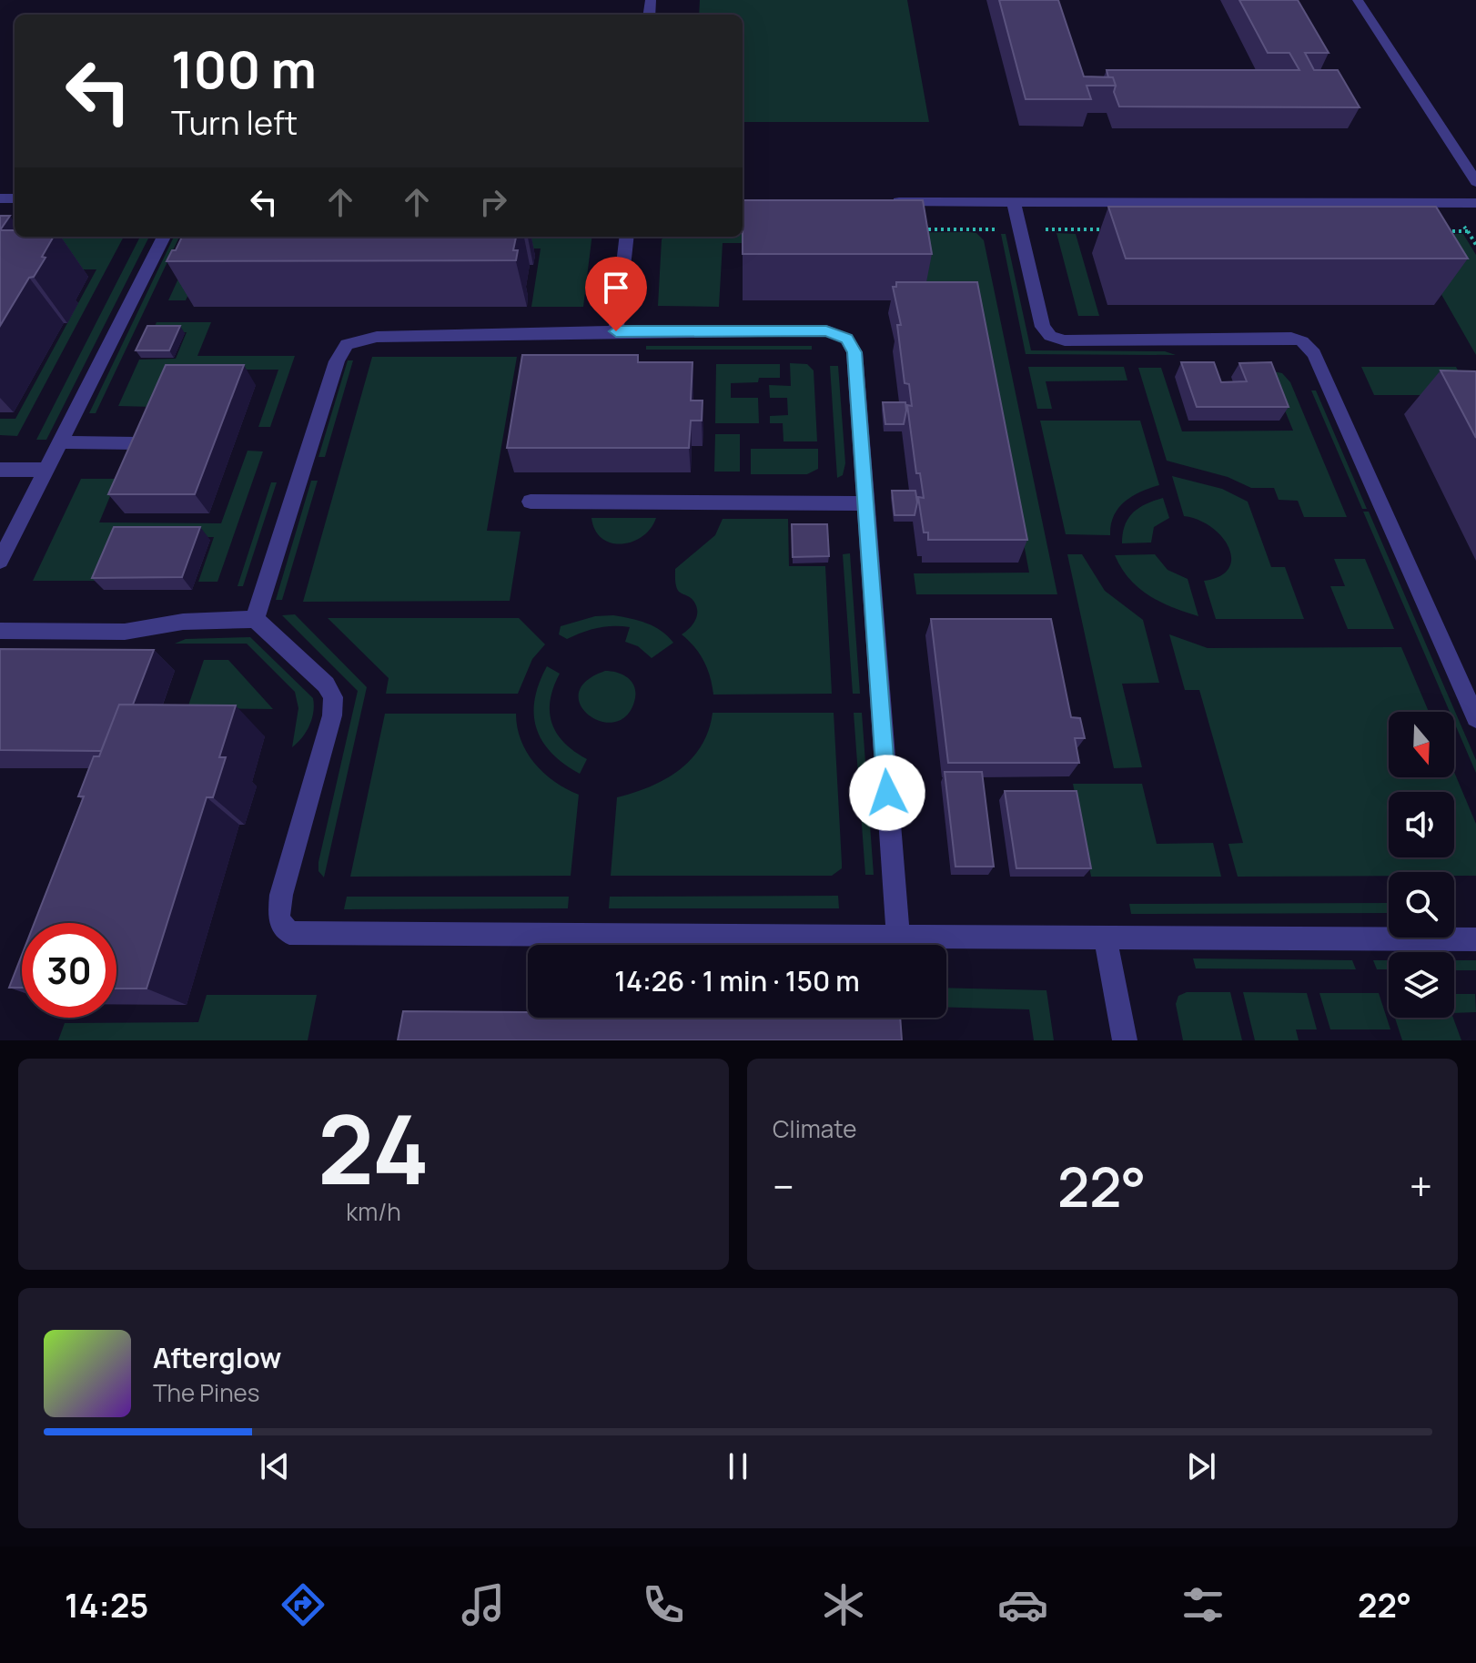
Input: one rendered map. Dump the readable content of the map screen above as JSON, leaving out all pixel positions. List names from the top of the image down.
{
  "north": "bottom",
  "page": {
    "turn": ["100 m", "Turn left"],
    "limit": "30",
    "trip": "14:26 · 1 min · 150 m",
    "tile": [
      ["24", "km/h"],
      "Climate"
    ],
    "heat": ["−", "22°", "+"],
    "song": ["Afterglow", "The Pines"],
    "tabs": ["14:25", "22°"]
  }
}
